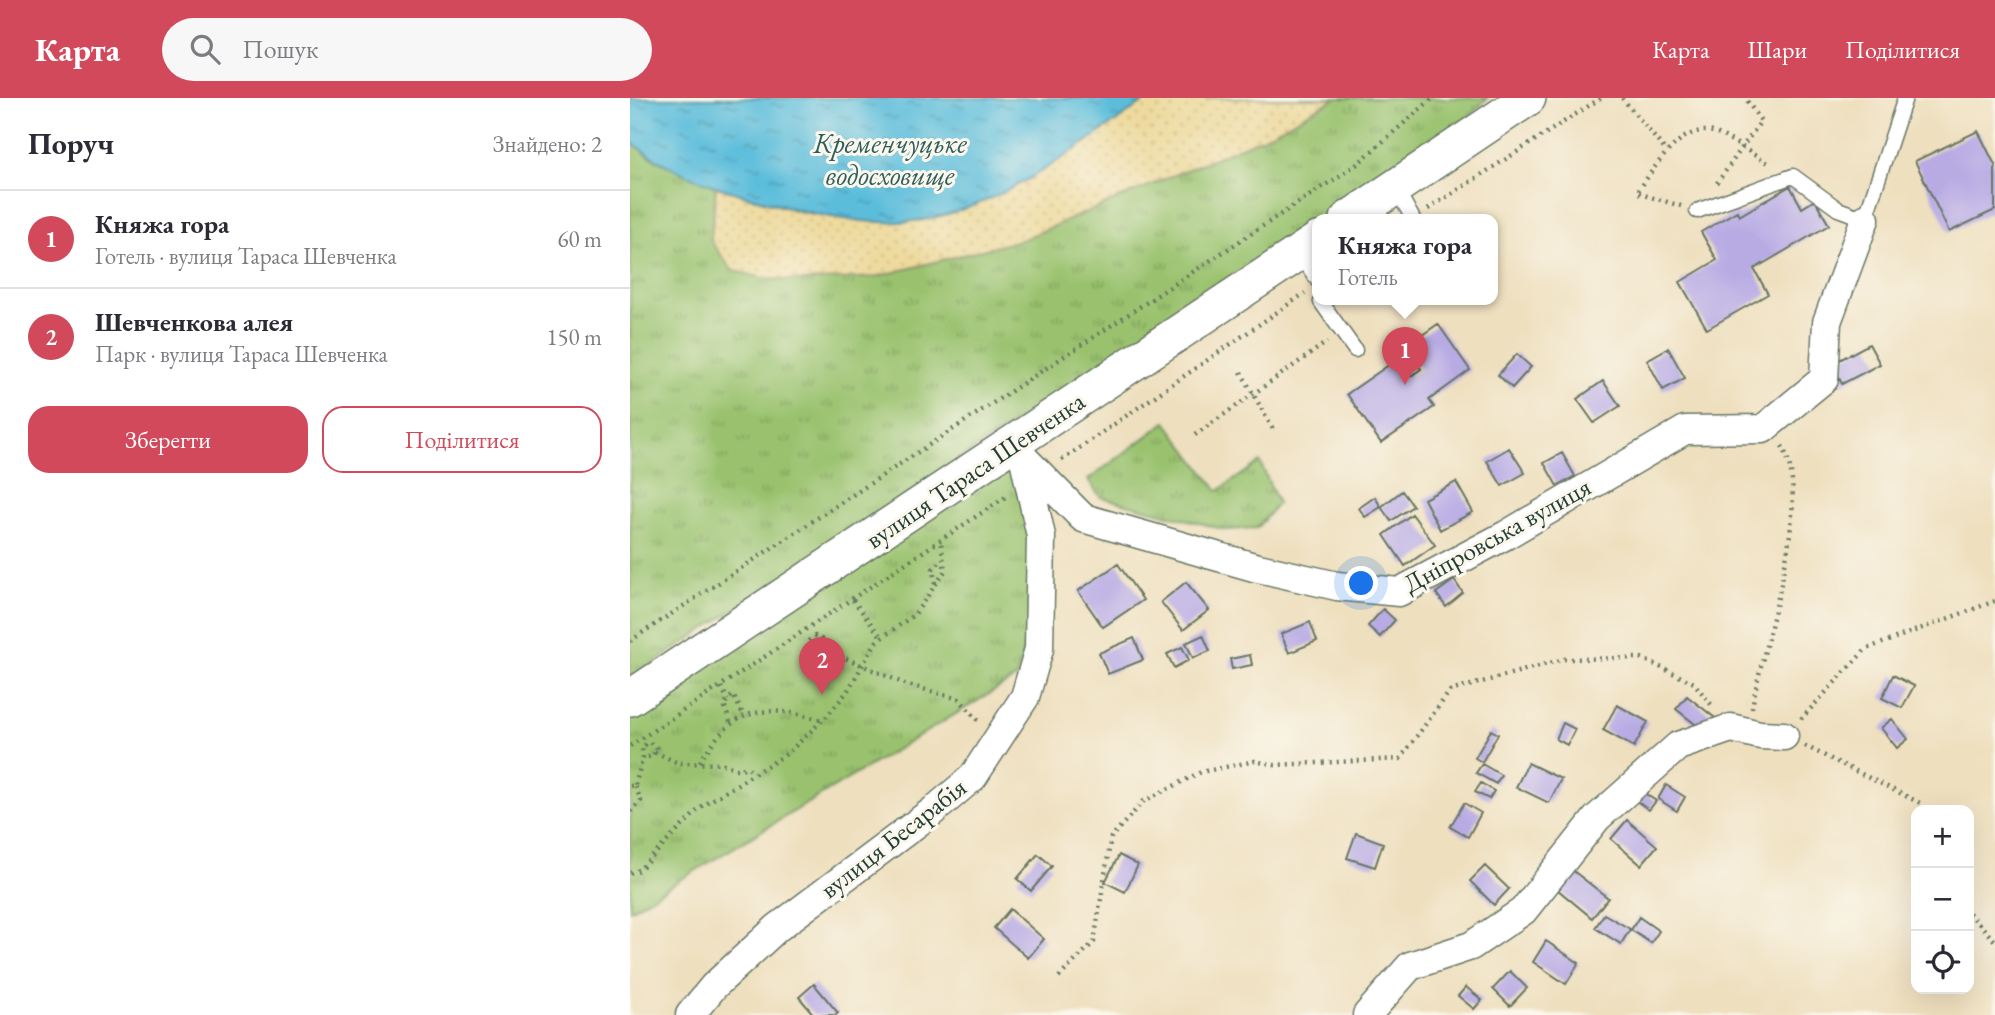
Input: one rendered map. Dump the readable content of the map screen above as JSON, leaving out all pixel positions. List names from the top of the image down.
{
  "streets": {
    "street": ["вулиця Тараса Шевченка", "Дніпровська вулиця", "вулиця Бесарабія"]
  },
  "crossings": [
    ["вулиця Тараса Шевченка", "Дніпровська вулиця"],
    ["вулиця Тараса Шевченка", "вулиця Бесарабія"],
    ["Дніпровська вулиця", "вулиця Бесарабія"]
  ],
  "water": ["Кременчуцьке водосховище"],
  "page": {
    "header": "Карта",
    "search": "Пошук",
    "nav": ["Карта", "Шари", "Поділитися"],
    "heading": ["Поруч", "Знайдено: 2"],
    "list": [
      {
        "mark": "1",
        "name": "Княжа гора",
        "note": "Готель · вулиця Тараса Шевченка",
        "value": "60 m"
      },
      {
        "mark": "2",
        "name": "Шевченкова алея",
        "note": "Парк · вулиця Тараса Шевченка",
        "value": "150 m"
      }
    ],
    "popup": ["Княжа гора", "Готель"],
    "pins": ["1", "2"],
    "buttons": ["Зберегти", "Поділитися"],
    "map_buttons": ["+", "−"]
  }
}
